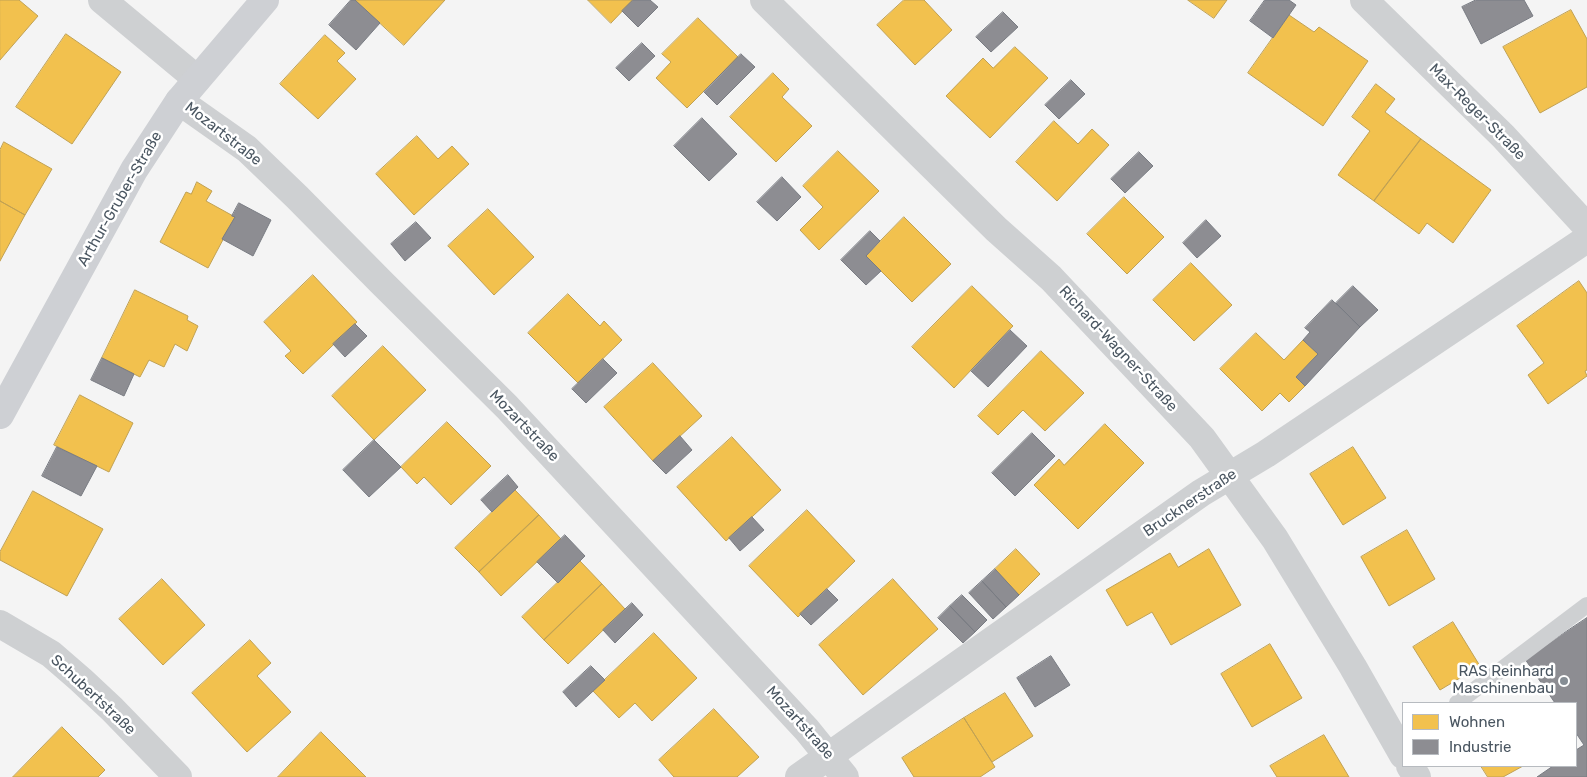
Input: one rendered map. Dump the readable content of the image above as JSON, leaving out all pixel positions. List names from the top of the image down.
{
  "streets": {
    "street": [
      "Max-Reger-Straße",
      "Mozartstraße",
      "Arthur-Gruber-Straße",
      "Richard-Wagner-Straße",
      "Brucknerstraße",
      "Schubertstraße"
    ]
  },
  "crossings": [
    ["Mozartstraße", "Arthur-Gruber-Straße"],
    ["Mozartstraße", "Brucknerstraße"],
    ["Richard-Wagner-Straße", "Brucknerstraße"]
  ],
  "places": ["RAS Reinhard Maschinenbau"],
  "legend": ["Wohnen", "Industrie"]
}
